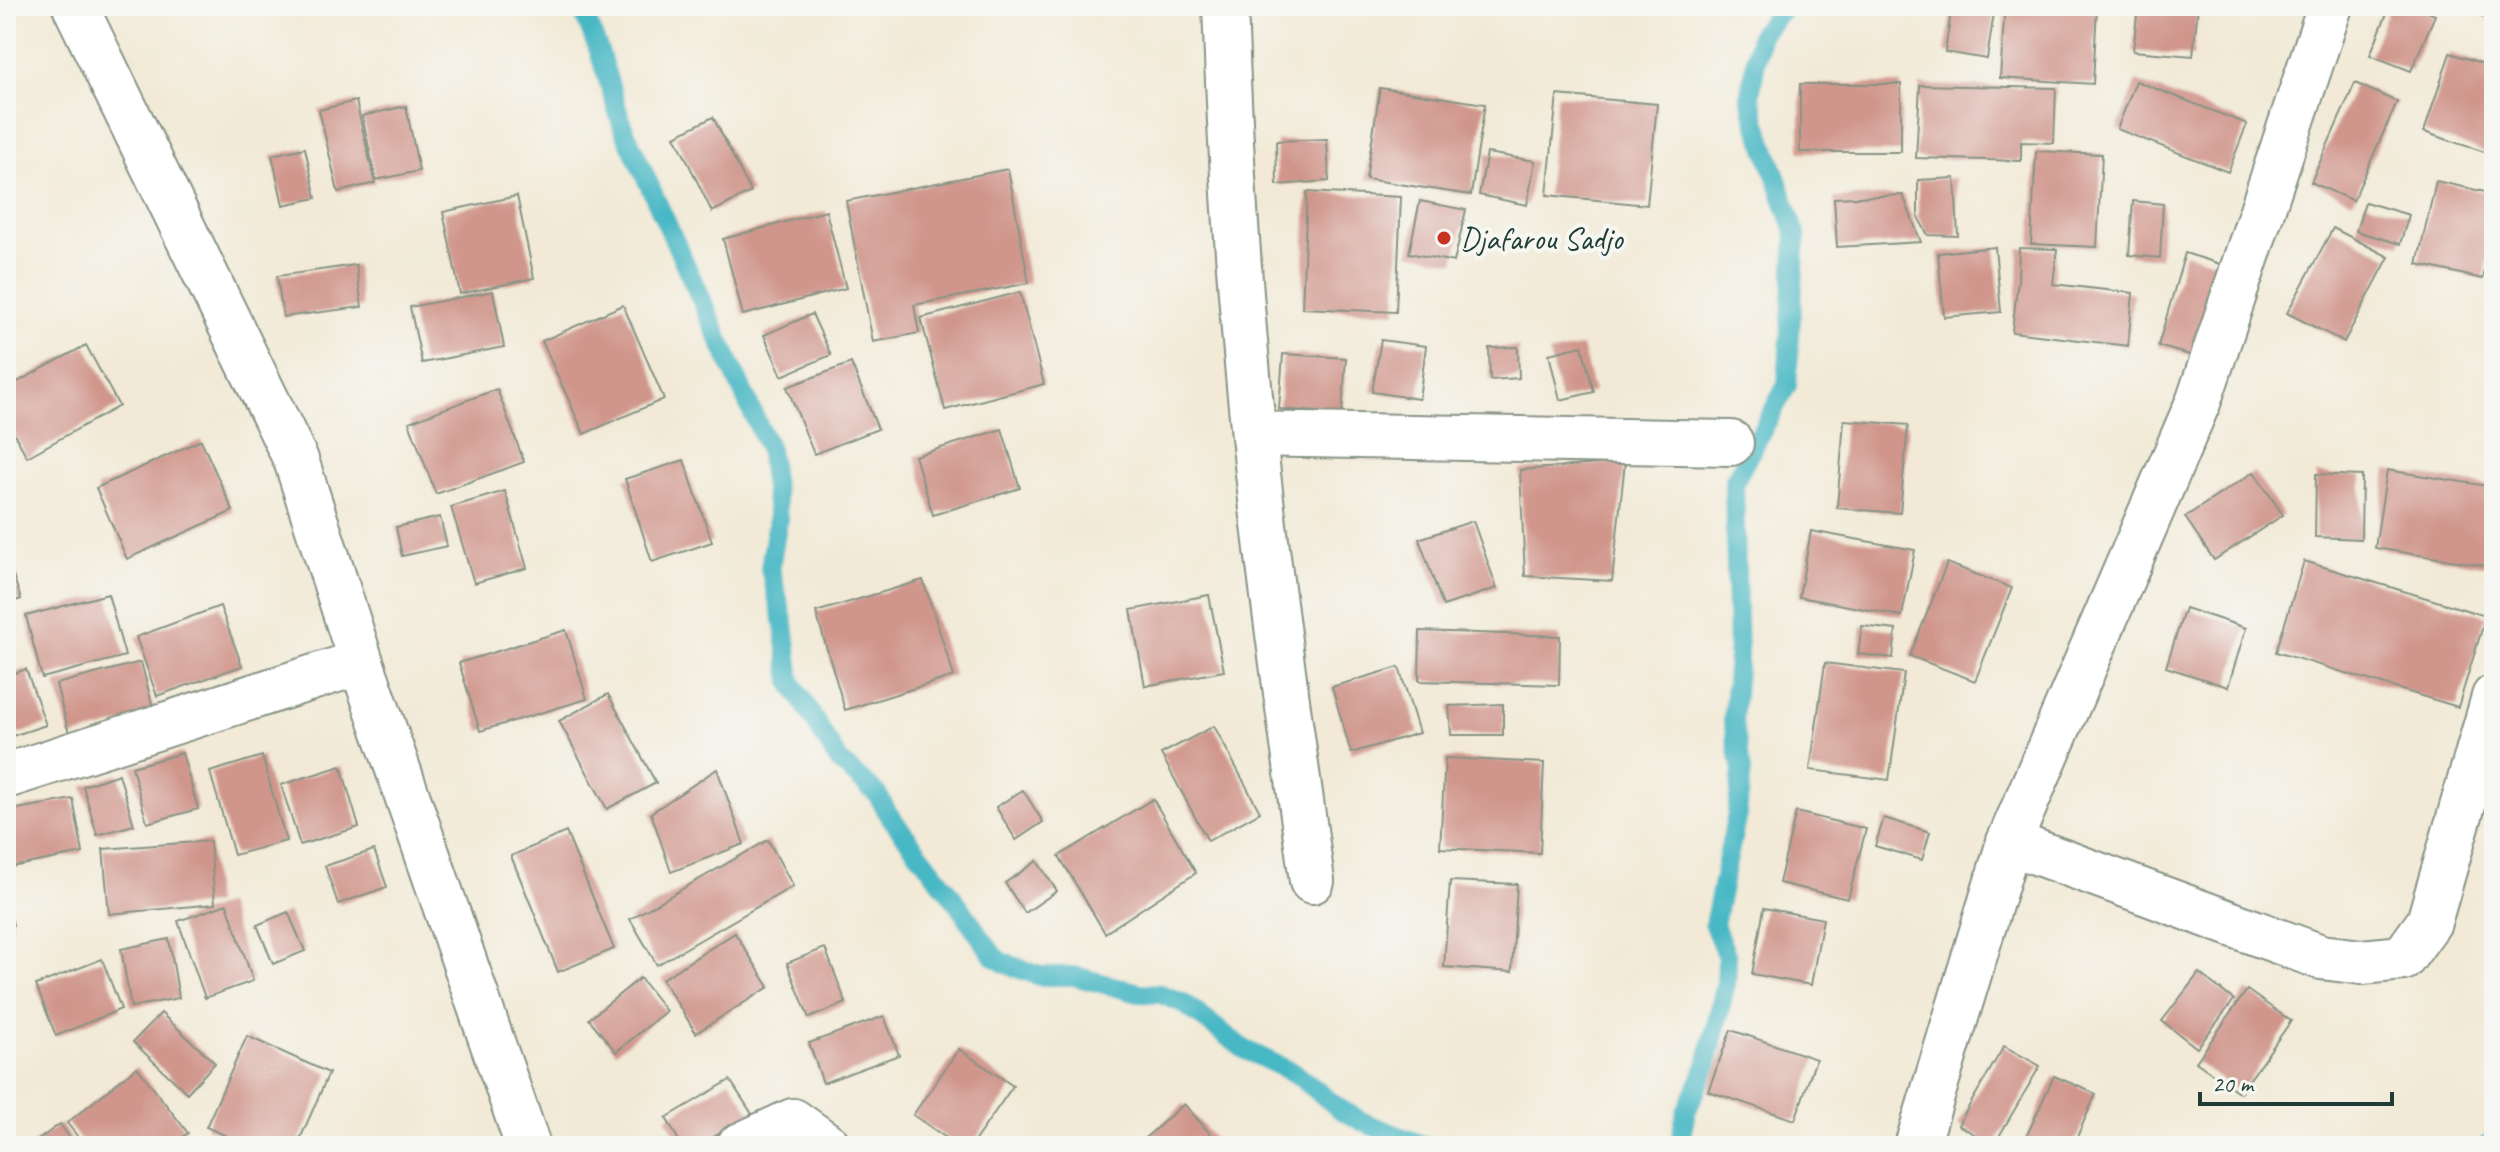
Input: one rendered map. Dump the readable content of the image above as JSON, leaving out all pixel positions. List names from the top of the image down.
{
  "places": ["Djafarou Sadjo"],
  "scale_bar": "20 m"
}
